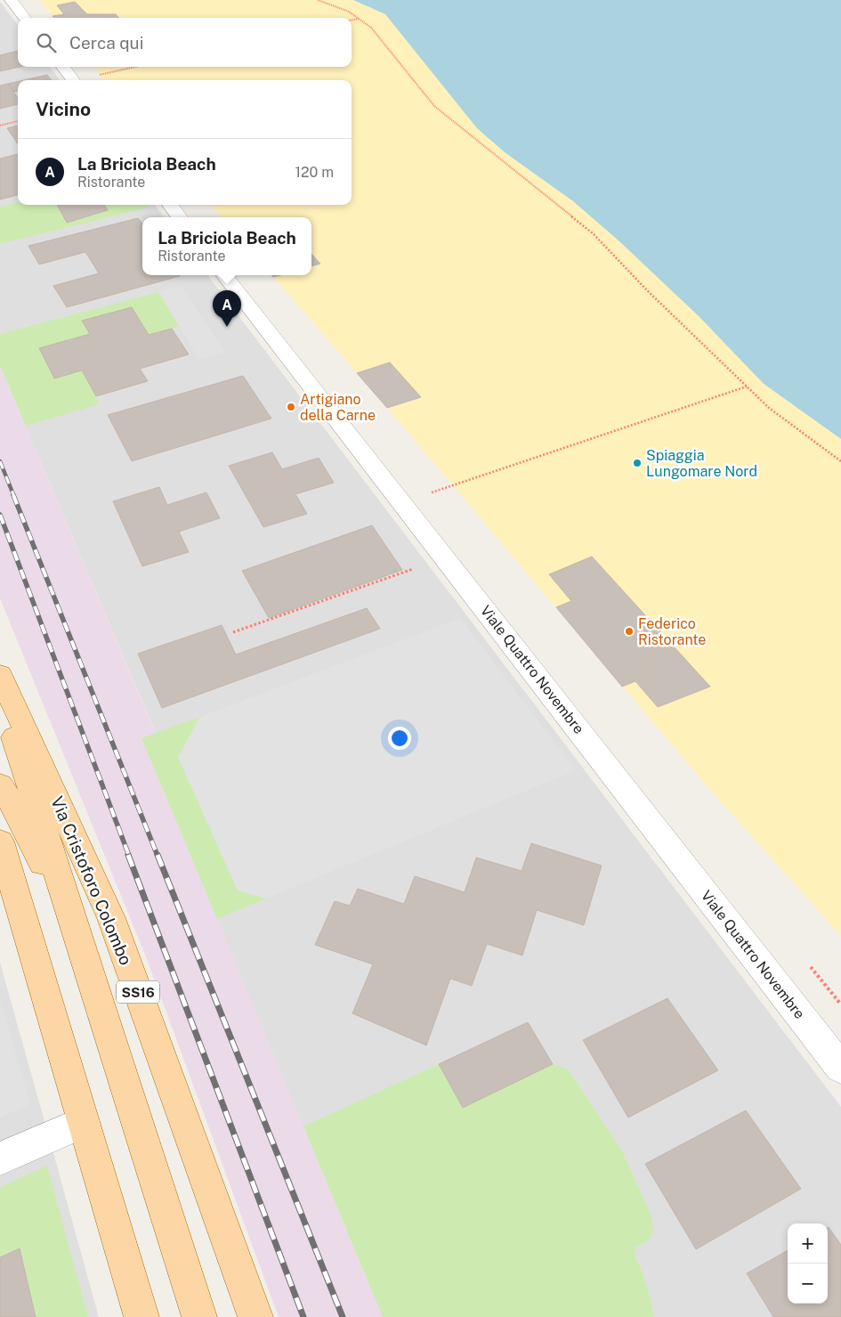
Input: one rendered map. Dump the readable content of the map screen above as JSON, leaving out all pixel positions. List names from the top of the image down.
{
  "streets": {
    "main road": ["Via Cristoforo Colombo", "SS16"],
    "street": ["Viale Quattro Novembre"]
  },
  "places": ["Artigiano della Carne", "Spiaggia Lungomare Nord", "Federico Ristorante"],
  "page": {
    "search": "Cerca qui",
    "heading": "Vicino",
    "list": [
      {
        "mark": "A",
        "name": "La Briciola Beach",
        "note": "Ristorante",
        "value": "120 m"
      }
    ],
    "popup": ["La Briciola Beach", "Ristorante"],
    "pins": "A",
    "map_buttons": ["+", "−"]
  }
}
